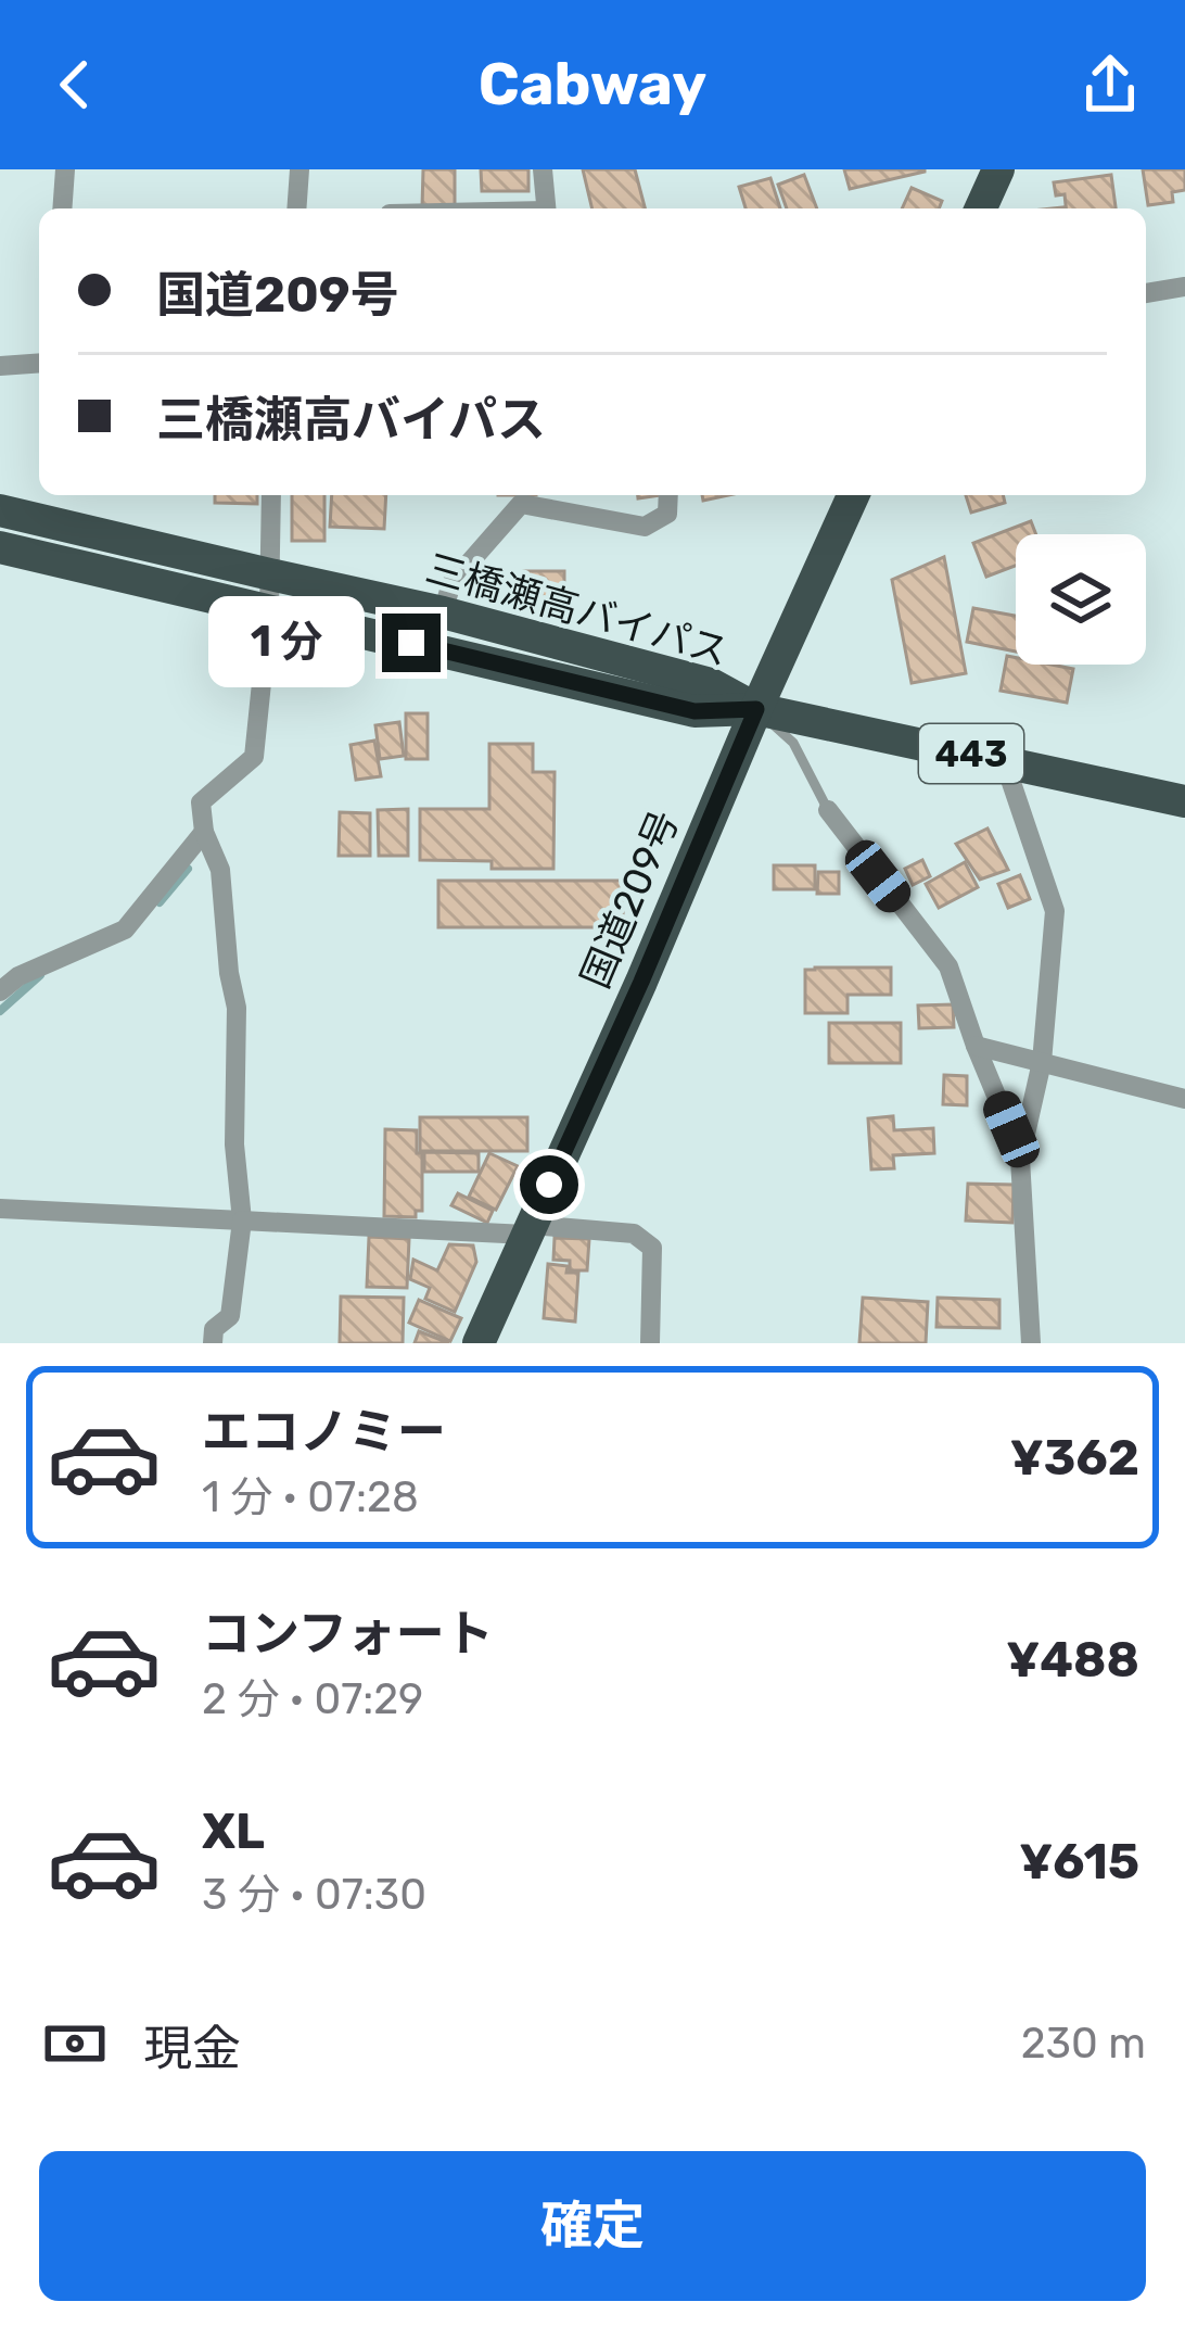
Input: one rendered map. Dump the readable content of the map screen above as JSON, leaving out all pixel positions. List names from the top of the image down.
{
  "streets": {
    "highway": ["三橋瀬高バイパス", "443", "国道209号"]
  },
  "crossings": [
    ["三橋瀬高バイパス", "443"],
    ["三橋瀬高バイパス", "国道209号"],
    ["443", "国道209号"]
  ],
  "page": {
    "header": "Cabway",
    "banner": ["国道209号", "三橋瀬高バイパス"],
    "bubble": "1 分",
    "list": [
      {
        "name": "エコノミー",
        "note": "1 分 · 07:28",
        "value": "¥362"
      },
      {
        "name": "コンフォート",
        "note": "2 分 · 07:29",
        "value": "¥488"
      },
      {
        "name": "XL",
        "note": "3 分 · 07:30",
        "value": "¥615"
      }
    ],
    "pay": ["現金", "230 m"],
    "buttons": "確定"
  }
}
